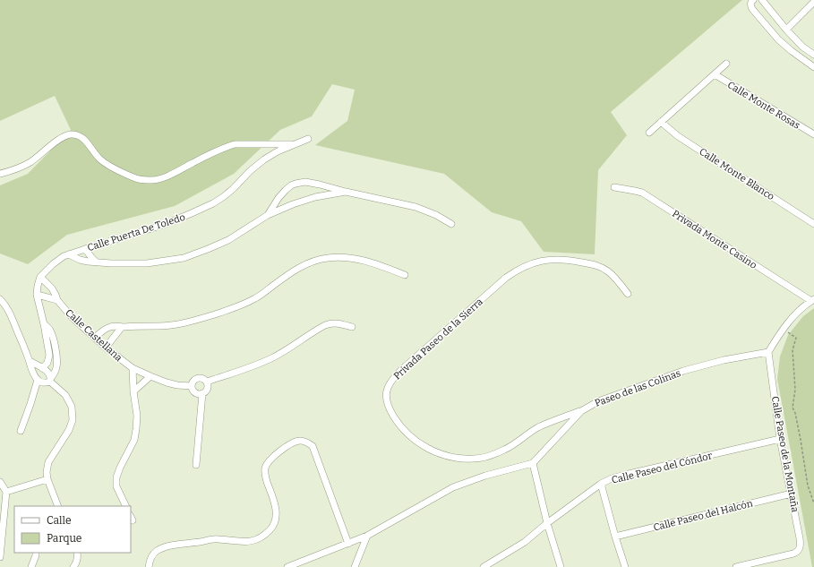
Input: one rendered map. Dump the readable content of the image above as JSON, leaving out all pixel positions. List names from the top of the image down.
{
  "streets": {
    "street": [
      "Calle Monte Rosas",
      "Calle Monte Blanco",
      "Calle Puerta De Toledo",
      "Privada Monte Casino",
      "Calle Castellana",
      "Privada Paseo de la Sierra",
      "Paseo de las Colinas",
      "Calle Paseo de la Montaña",
      "Calle Paseo del Cóndor",
      "Calle Paseo del Halcón"
    ]
  },
  "crossings": [
    ["Calle Puerta De Toledo", "Calle Castellana"],
    ["Privada Paseo de la Sierra", "Paseo de las Colinas"],
    ["Paseo de las Colinas", "Calle Paseo de la Montaña"],
    ["Calle Paseo de la Montaña", "Calle Paseo del Cóndor"],
    ["Calle Paseo de la Montaña", "Calle Paseo del Halcón"]
  ],
  "legend": ["Calle", "Parque"]
}
